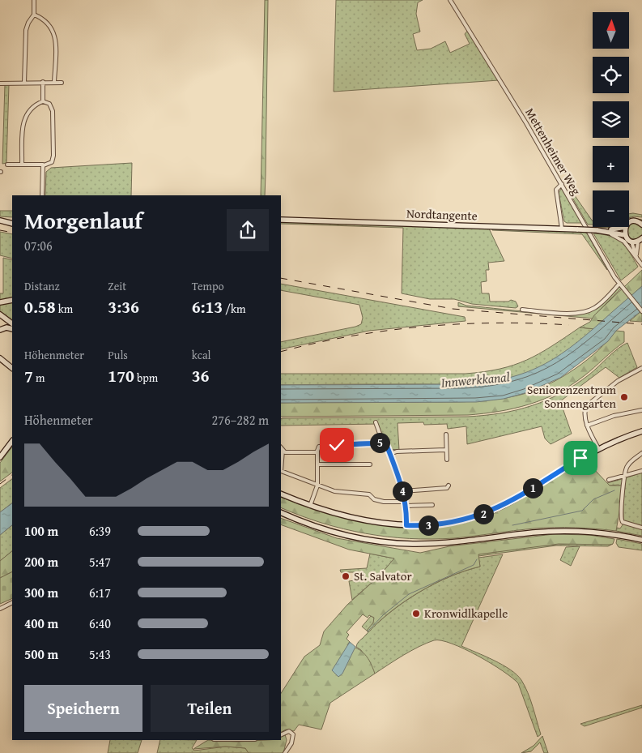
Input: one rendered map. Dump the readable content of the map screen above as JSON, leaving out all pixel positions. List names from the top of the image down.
{
  "streets": {
    "main road": ["Nordtangente"],
    "street": ["Mettenheimer Weg"]
  },
  "water": ["Innwerkkanal"],
  "places": ["Seniorenzentrum Sonnengarten", "St. Salvator", "Kronwidlkapelle"],
  "north": "top",
  "page": {
    "map_buttons": ["+", "−"],
    "heading": ["Morgenlauf", "07:06"],
    "stats": [
      ["Distanz", "0.58 km"],
      ["Zeit", "3:36"],
      ["Tempo", "6:13 /km"],
      ["Höhenmeter", "7 m"],
      ["Puls", "170 bpm"],
      ["kcal", "36"]
    ],
    "chart": ["Höhenmeter", "276–282 m"],
    "pins": [
      "5",
      "1",
      "4",
      "2",
      "3"
    ],
    "list": [
      {
        "name": "100 m",
        "note": "6:39"
      },
      {
        "name": "200 m",
        "note": "5:47"
      },
      {
        "name": "300 m",
        "note": "6:17"
      },
      {
        "name": "400 m",
        "note": "6:40"
      },
      {
        "name": "500 m",
        "note": "5:43"
      }
    ],
    "buttons": ["Speichern", "Teilen"]
  }
}
